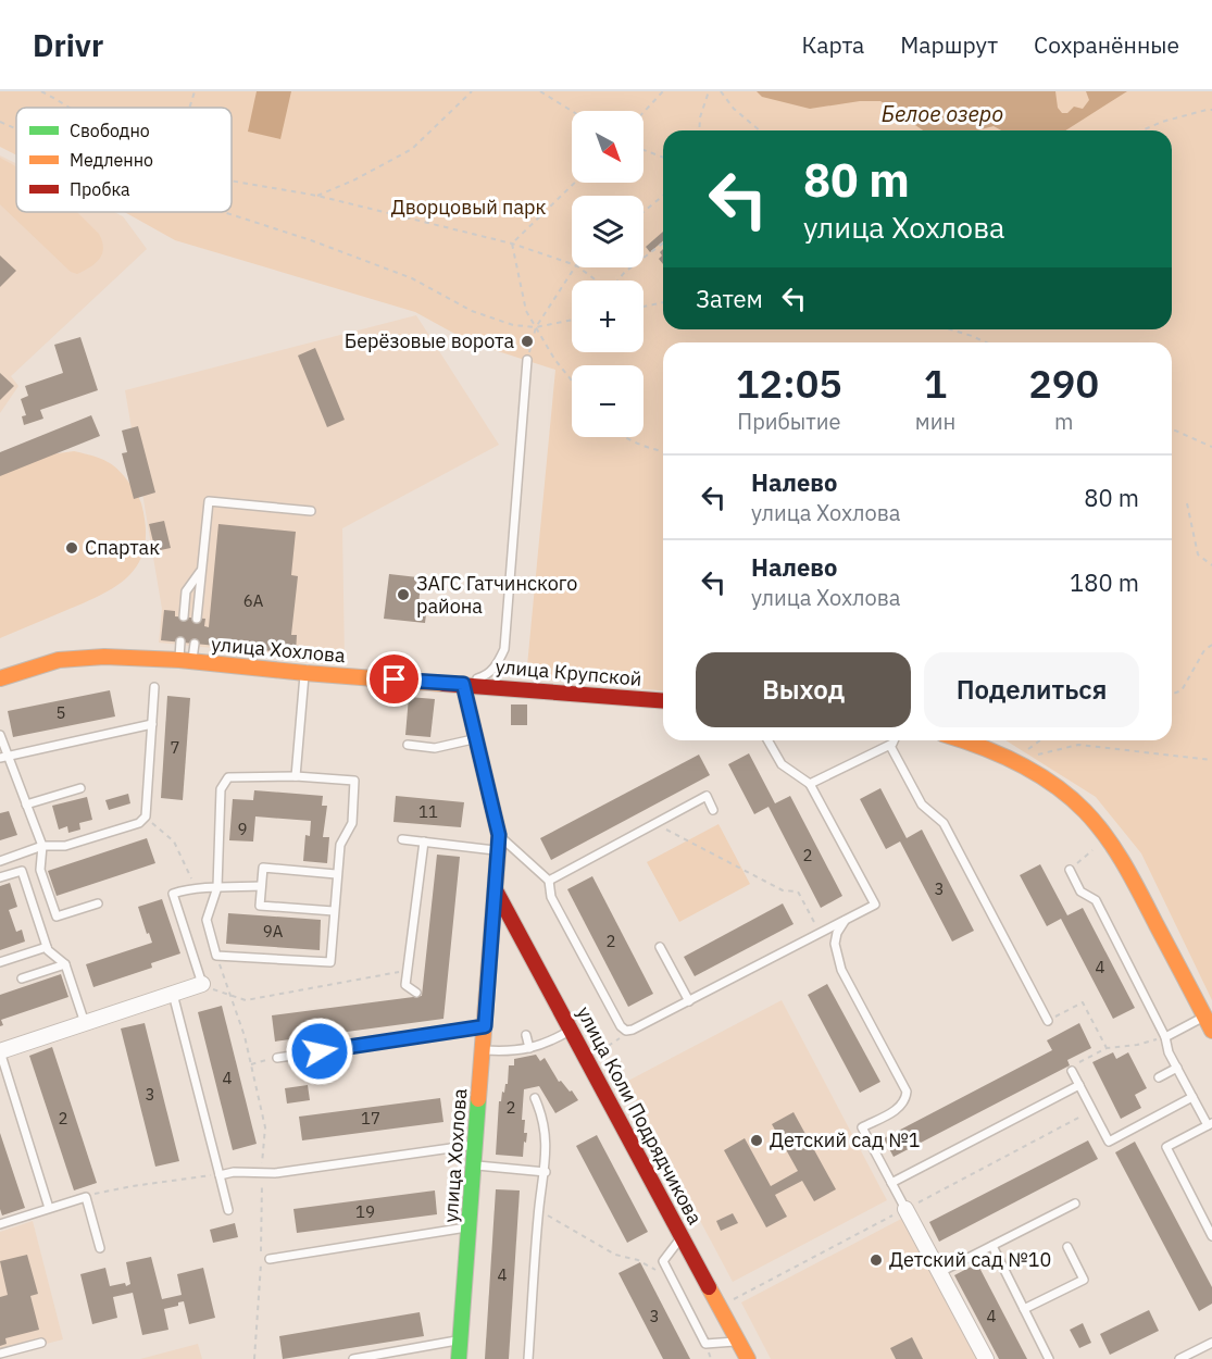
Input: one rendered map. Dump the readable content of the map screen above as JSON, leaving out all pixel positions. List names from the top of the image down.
{
  "streets": {
    "street": ["улица Хохлова", "улица Крупской", "улица Коли Подрядчикова"]
  },
  "crossings": [
    ["улица Хохлова", "улица Крупской"],
    ["улица Хохлова", "улица Коли Подрядчикова"]
  ],
  "water": ["Белое озеро"],
  "parks": ["Дворцовый парк"],
  "places": [
    "Берёзовые ворота",
    "Спартак",
    "ЗАГС Гатчинского района",
    "Детский сад №1",
    "Детский сад №10"
  ],
  "house_numbers": [
    "6А",
    "5",
    "7",
    "11",
    "9",
    "2",
    "3",
    "9А",
    "2",
    "4",
    "4",
    "3",
    "2",
    "2",
    "17",
    "19",
    "4",
    "3",
    "4"
  ],
  "legend": ["Свободно", "Медленно", "Пробка"],
  "north": "bottom right",
  "page": {
    "header": "Drivr",
    "nav": ["Карта", "Маршрут", "Сохранённые"],
    "map_buttons": ["+", "−"],
    "turn": ["80 m", "улица Хохлова"],
    "then": "Затем",
    "eta": [
      "12:05",
      "Прибытие",
      "1",
      "мин",
      "290",
      "m"
    ],
    "list": [
      {
        "name": "Налево",
        "note": "улица Хохлова",
        "value": "80 m"
      },
      {
        "name": "Налево",
        "note": "улица Хохлова",
        "value": "180 m"
      }
    ],
    "buttons": ["Выход", "Поделиться"]
  }
}
